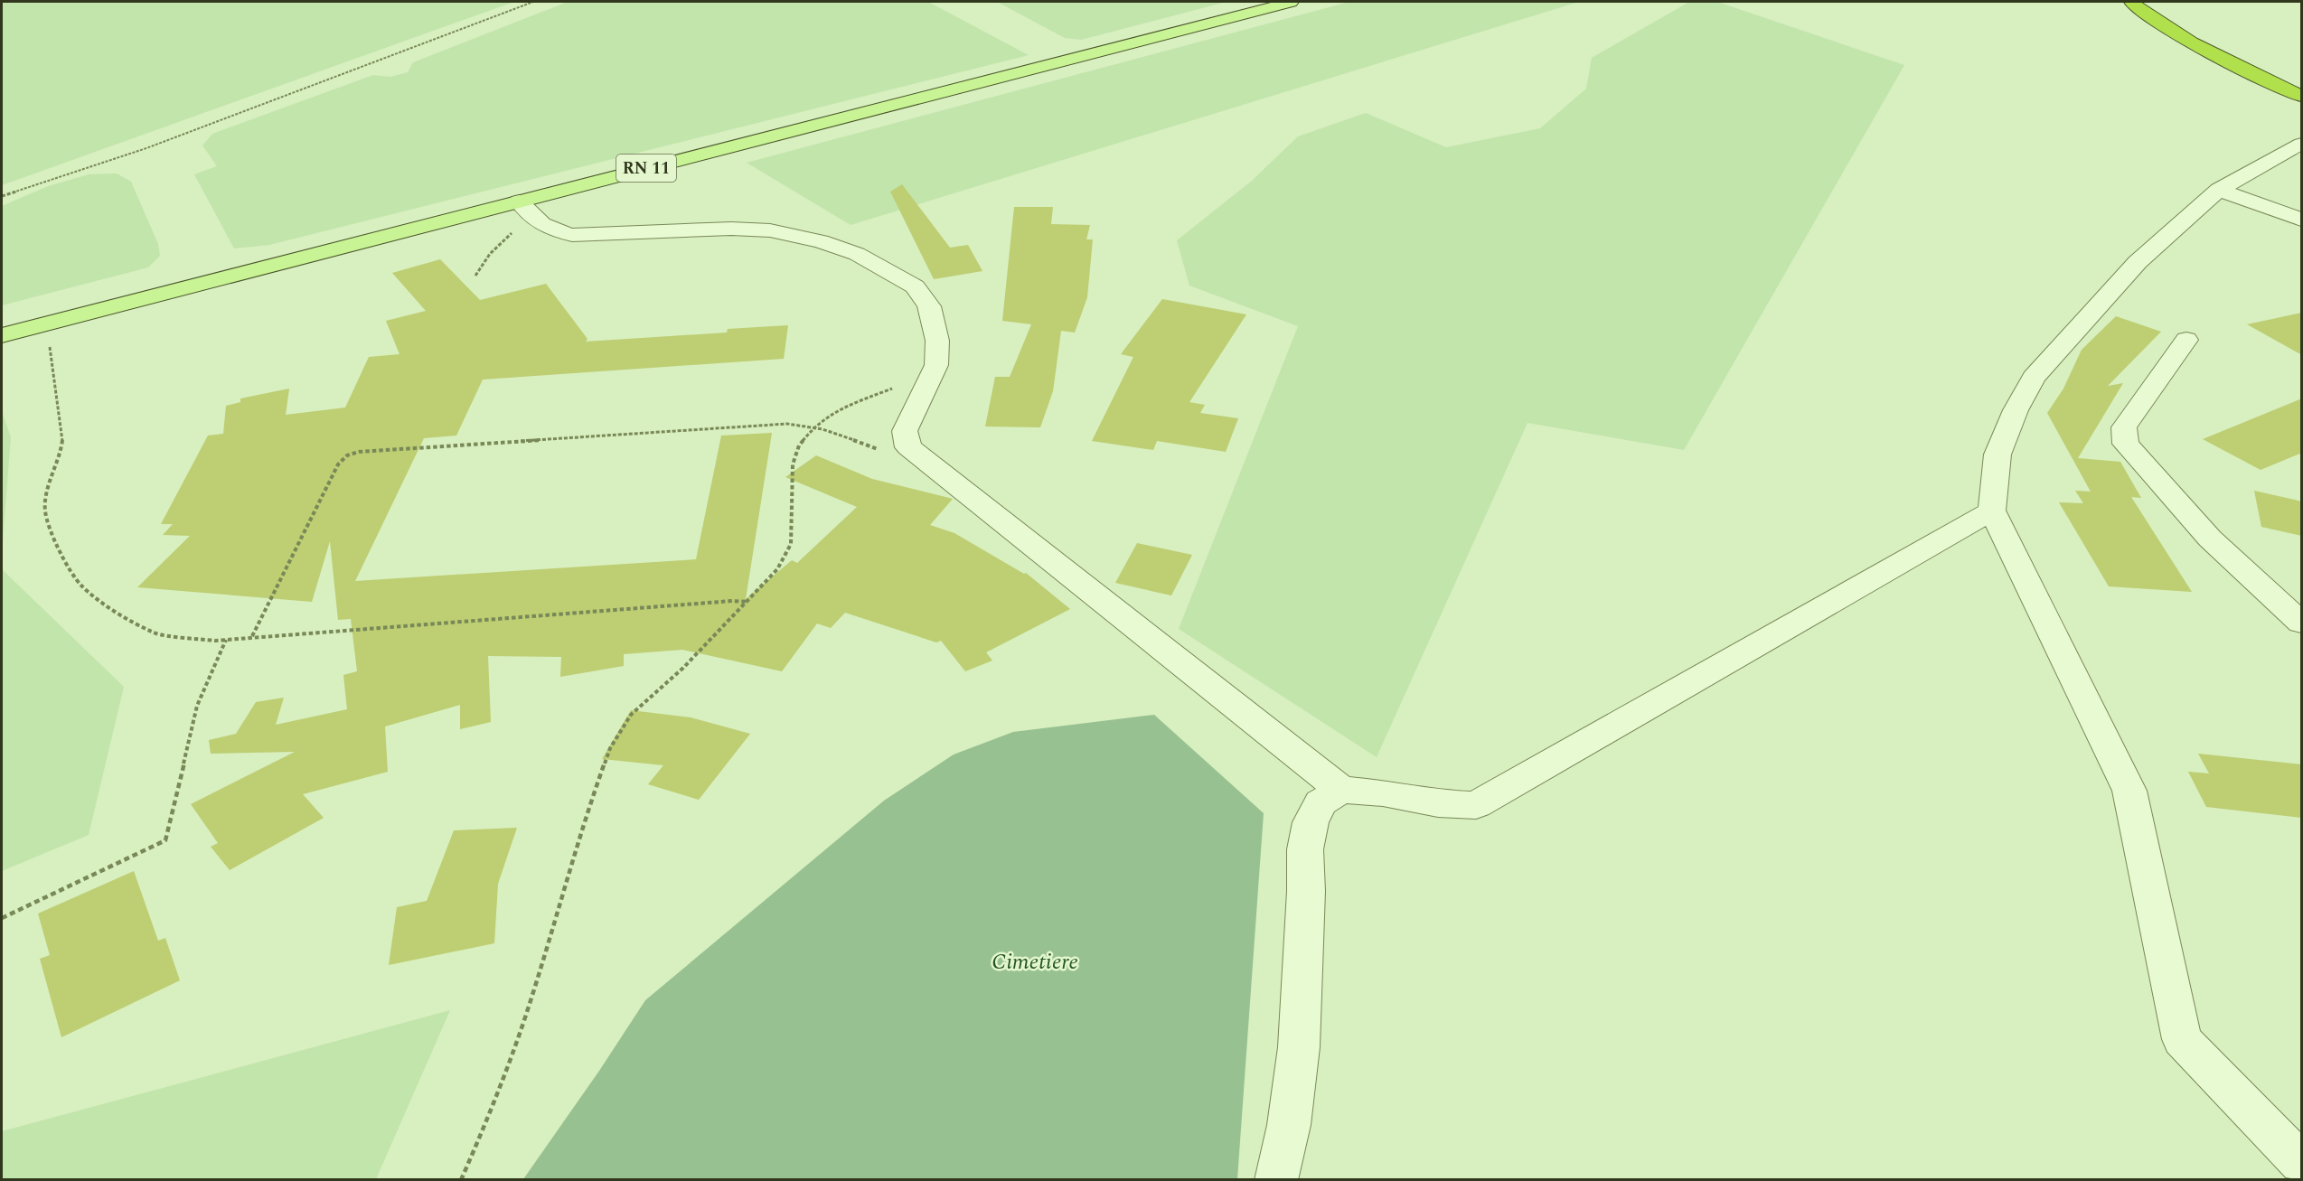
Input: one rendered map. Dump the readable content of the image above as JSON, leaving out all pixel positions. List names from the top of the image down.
{
  "streets": {
    "main road": ["RN 11"]
  },
  "parks": ["Cimetiere"]
}
